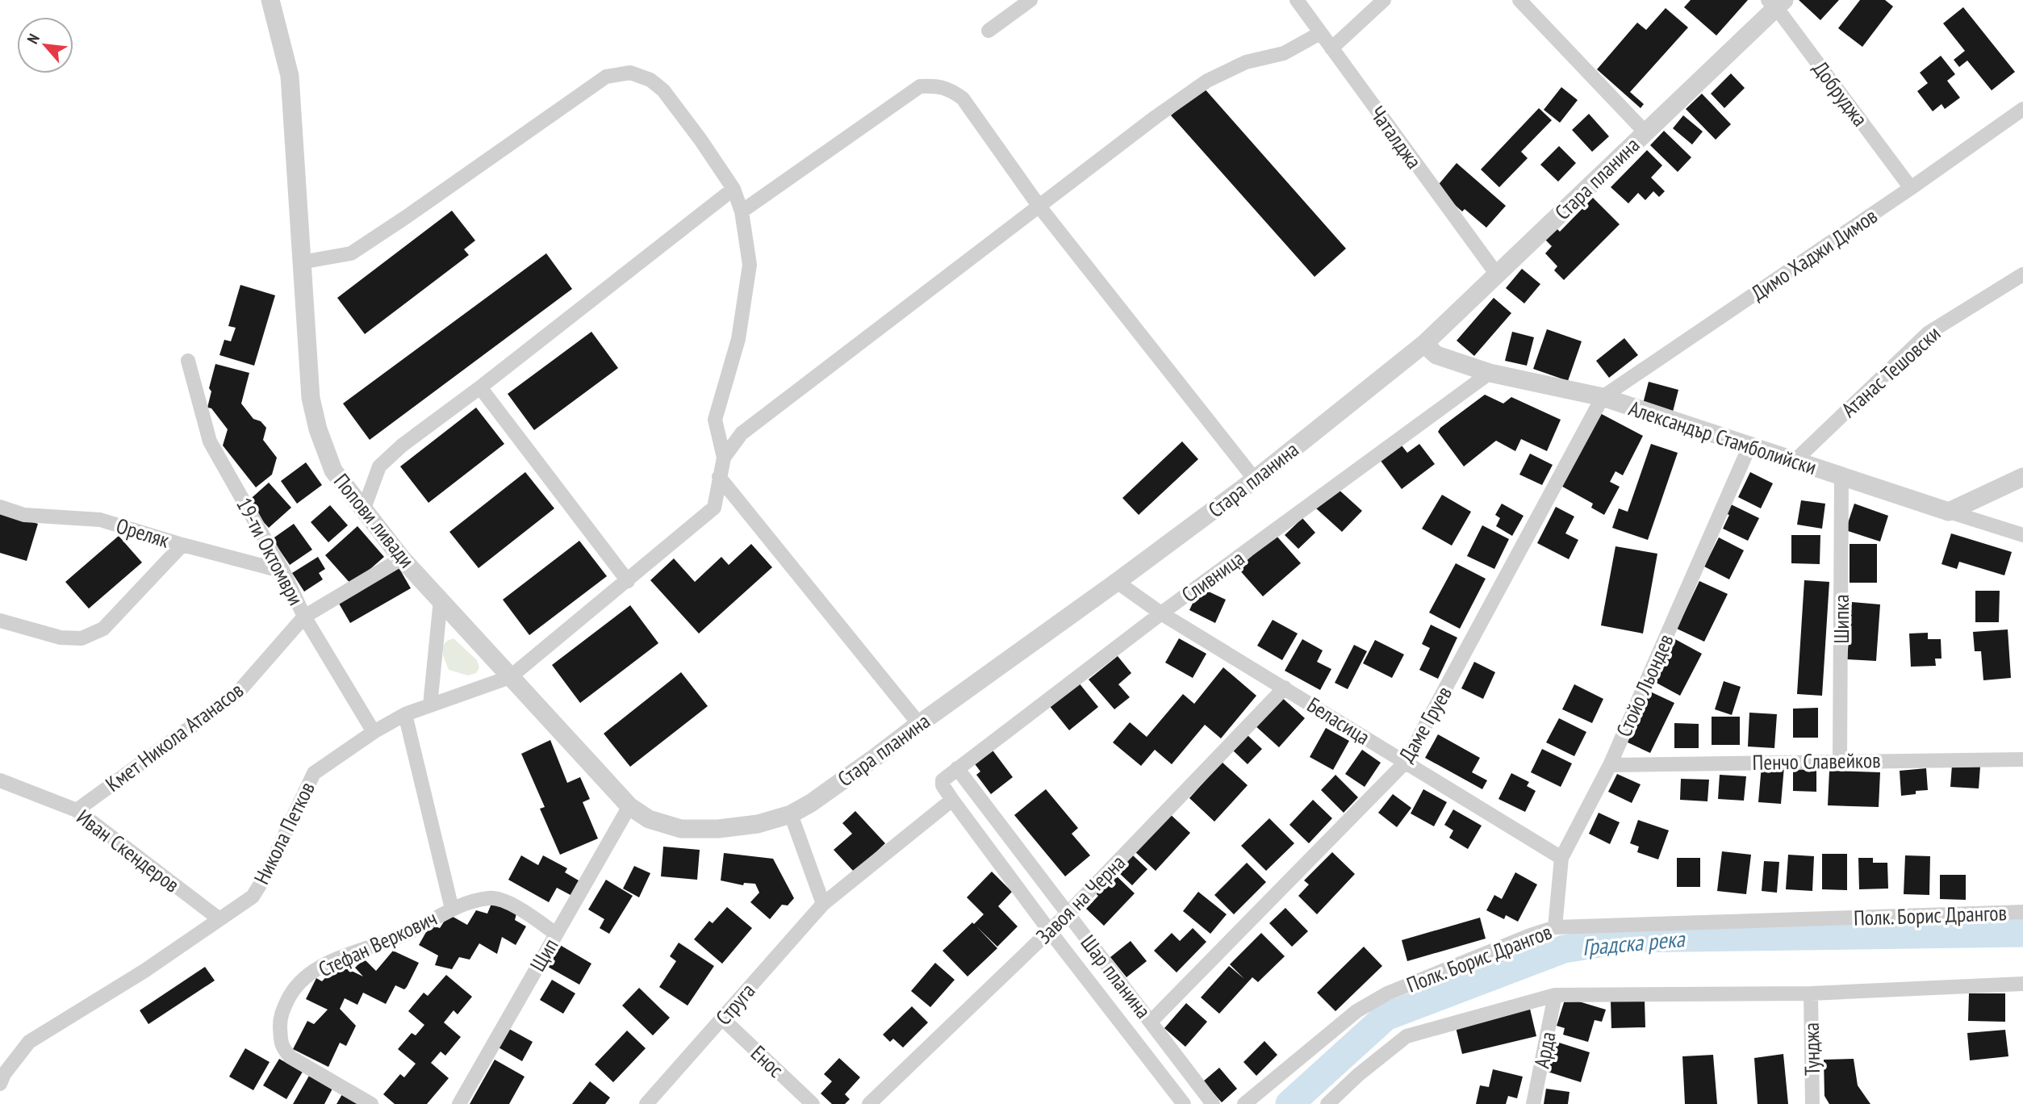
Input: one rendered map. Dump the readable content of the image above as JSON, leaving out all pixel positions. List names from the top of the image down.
{
  "streets": {
    "street": [
      "Добруджа",
      "Чаталджа",
      "Стара планина",
      "Димо Хаджи Димов",
      "Атанас Тешовски",
      "Александър Стамболийски",
      "Попови ливади",
      "Ореляк",
      "19-ти Октомври",
      "Сливница",
      "Шипка",
      "Стойо Льондев",
      "Беласица",
      "Даме Груев",
      "Кмет Никола Атанасов",
      "Пенчо Славейков",
      "Никола Петков",
      "Иван Скендеров",
      "Завоя на Черна",
      "Полк. Борис Дрангов",
      "Стефан Веркович",
      "Щип",
      "Шар планина",
      "Струга",
      "Тунджа",
      "Арда",
      "Енос"
    ]
  },
  "crossings": [
    ["Добруджа", "Стара планина"],
    ["Добруджа", "Димо Хаджи Димов"],
    ["Чаталджа", "Стара планина"],
    ["Стара планина", "Александър Стамболийски"],
    ["Стара планина", "Попови ливади"],
    ["Стара планина", "Беласица"],
    ["Димо Хаджи Димов", "Александър Стамболийски"],
    ["Димо Хаджи Димов", "Даме Груев"],
    ["Атанас Тешовски", "Александър Стамболийски"],
    ["Александър Стамболийски", "Сливница"],
    ["Александър Стамболийски", "Шипка"],
    ["Александър Стамболийски", "Стойо Льондев"],
    ["Александър Стамболийски", "Даме Груев"],
    ["Попови ливади", "Кмет Никола Атанасов"],
    ["Попови ливади", "Никола Петков"],
    ["Попови ливади", "Щип"],
    ["Ореляк", "19-ти Октомври"],
    ["19-ти Октомври", "Кмет Никола Атанасов"],
    ["19-ти Октомври", "Никола Петков"],
    ["Сливница", "Беласица"],
    ["Сливница", "Шар планина"],
    ["Шипка", "Пенчо Славейков"],
    ["Стойо Льондев", "Беласица"],
    ["Стойо Льондев", "Пенчо Славейков"],
    ["Стойо Льондев", "Полк. Борис Дрангов"],
    ["Беласица", "Даме Груев"],
    ["Беласица", "Завоя на Черна"],
    ["Даме Груев", "Шар планина"],
    ["Кмет Никола Атанасов", "Иван Скендеров"],
    ["Никола Петков", "Иван Скендеров"],
    ["Завоя на Черна", "Шар планина"],
    ["Стефан Веркович", "Щип"],
    ["Шар планина", "Струга"],
    ["Струга", "Енос"]
  ],
  "water": ["Градска река"],
  "north": "top left"
}
